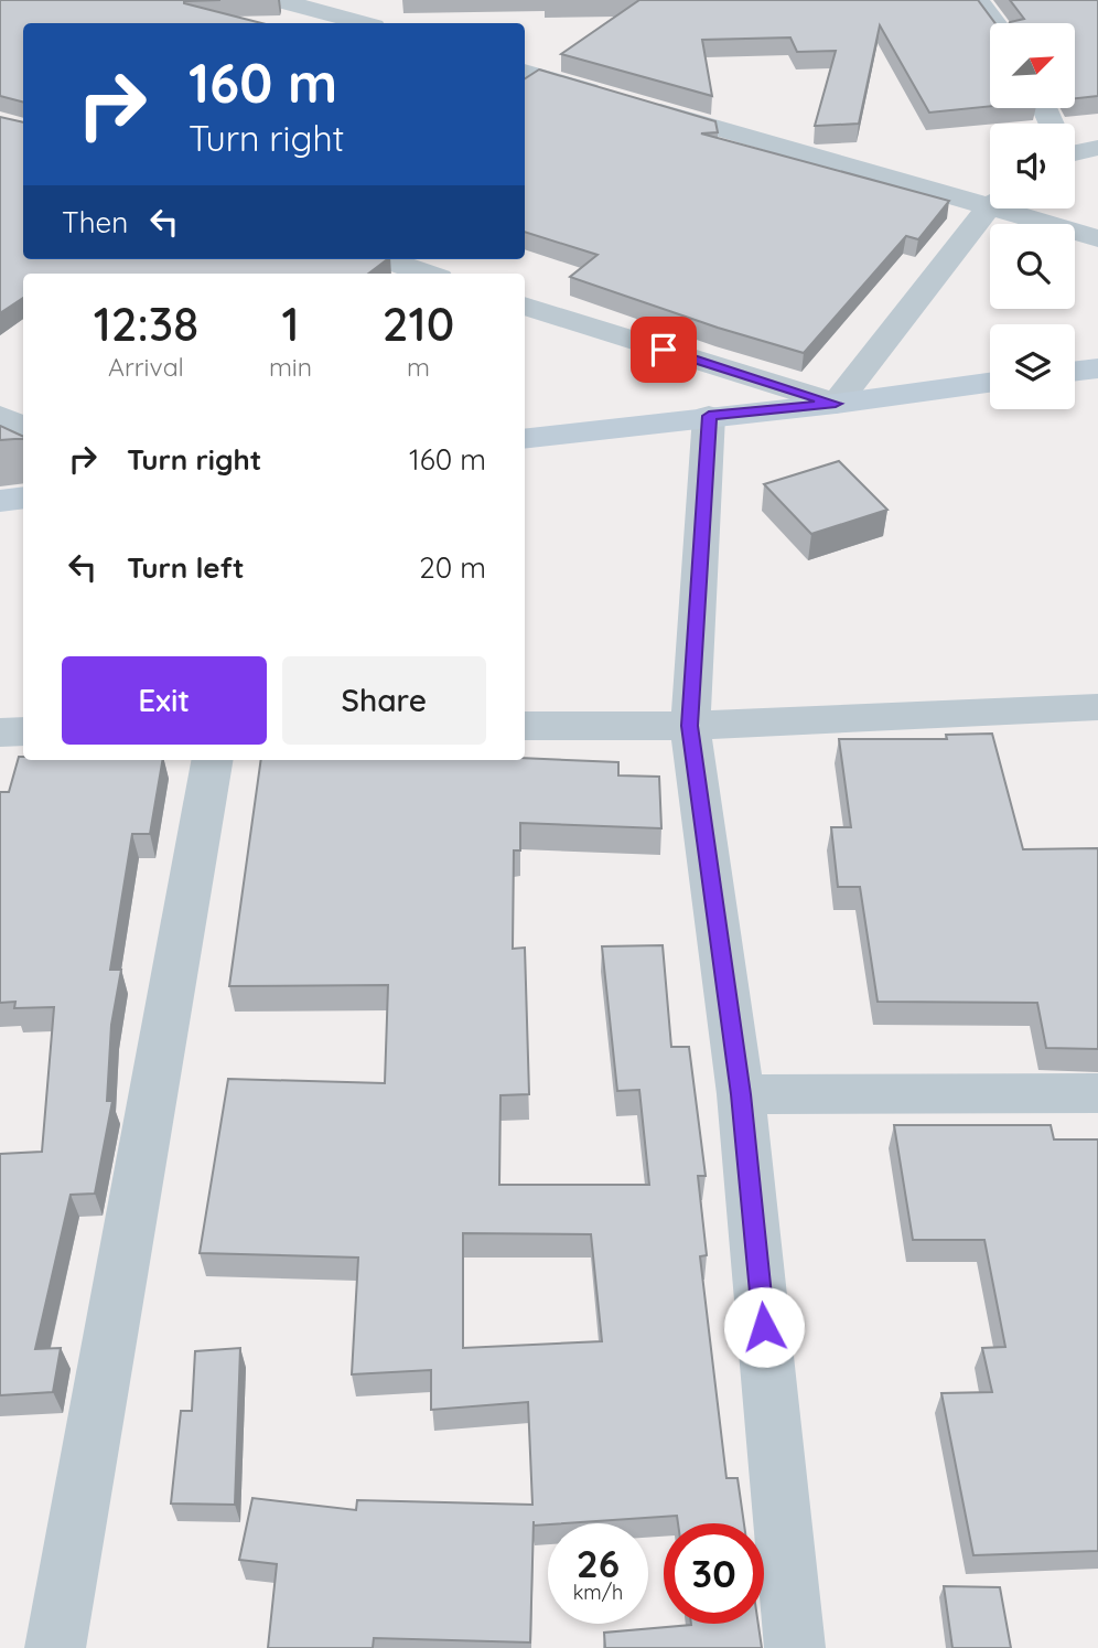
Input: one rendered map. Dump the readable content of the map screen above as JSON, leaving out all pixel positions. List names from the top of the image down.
{
  "north": "top right",
  "page": {
    "turn": ["160 m", "Turn right"],
    "then": "Then",
    "eta": [
      "12:38",
      "Arrival",
      "1",
      "min",
      "210",
      "m"
    ],
    "list": [
      {
        "name": "Turn right",
        "value": "160 m"
      },
      {
        "name": "Turn left",
        "value": "20 m"
      }
    ],
    "buttons": ["Exit", "Share"],
    "speed": "26 km/h",
    "limit": "30"
  }
}
